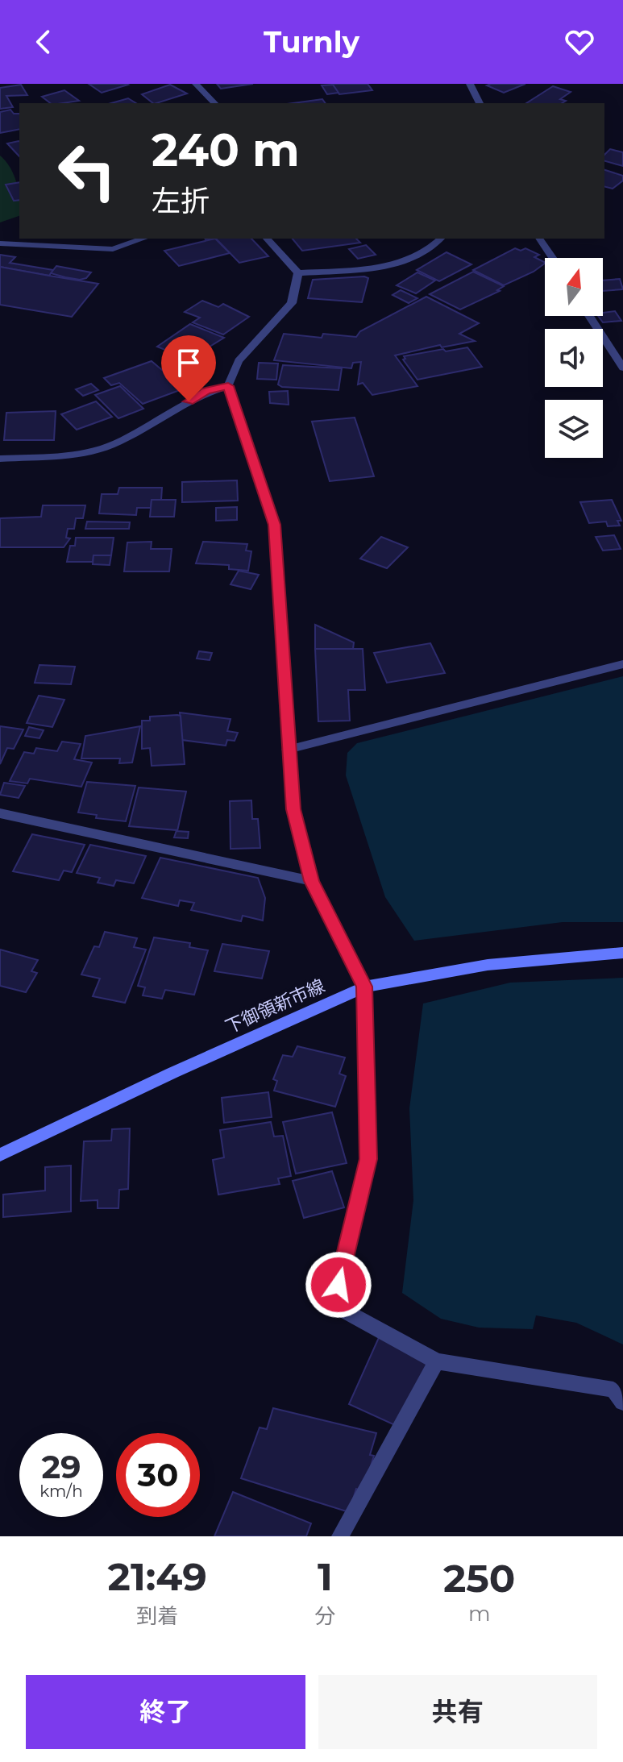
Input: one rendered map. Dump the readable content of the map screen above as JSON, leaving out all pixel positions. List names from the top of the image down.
{
  "streets": {
    "main road": ["下御領新市線"]
  },
  "north": "top",
  "page": {
    "header": "Turnly",
    "turn": ["240 m", "左折"],
    "speed": "29 km/h",
    "limit": "30",
    "eta": [
      "21:49",
      "到着",
      "1",
      "分",
      "250",
      "m"
    ],
    "buttons": ["終了", "共有"]
  }
}
